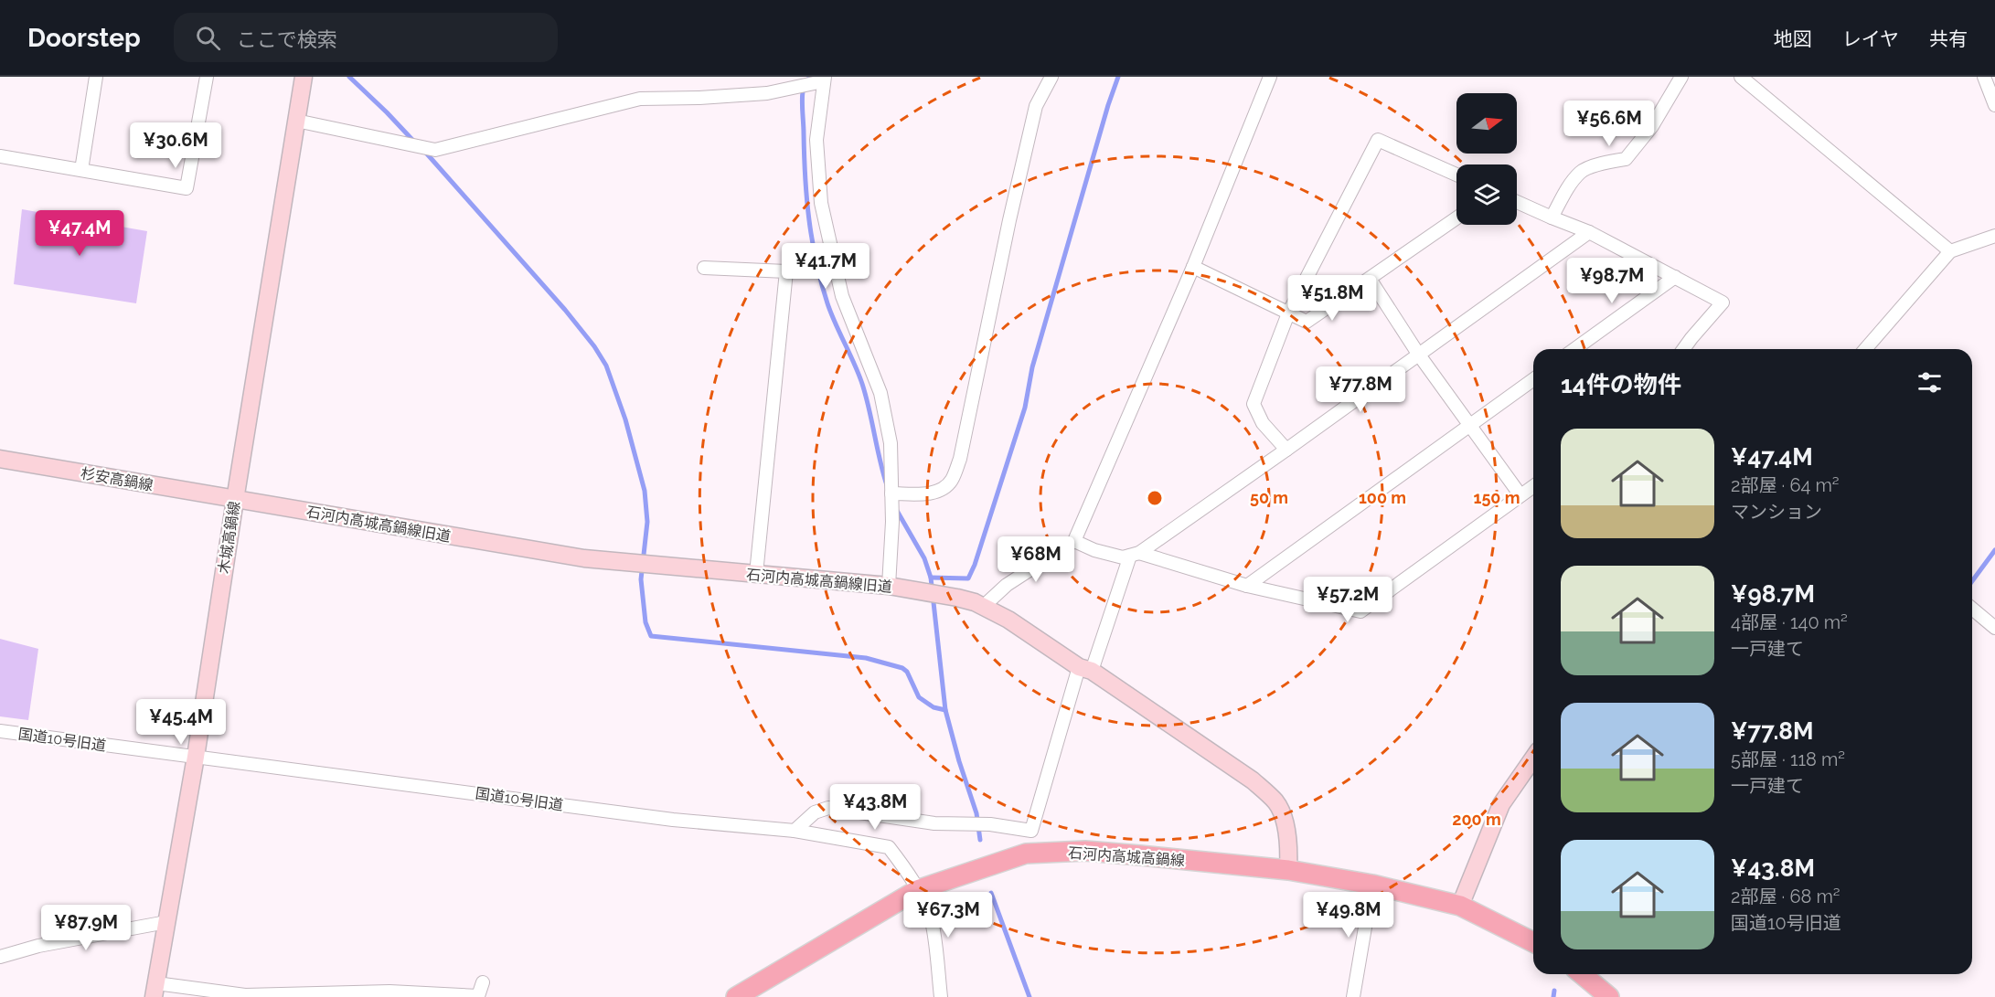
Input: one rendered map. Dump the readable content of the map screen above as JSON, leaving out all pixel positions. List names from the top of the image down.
{
  "streets": {
    "main road": ["石河内高城高鍋線"],
    "street": [
      "杉安高鍋線",
      "石河内高城高鍋線旧道",
      "木城高鍋線",
      "国道10号旧道"
    ]
  },
  "crossings": [
    ["杉安高鍋線", "石河内高城高鍋線旧道"],
    ["杉安高鍋線", "木城高鍋線"],
    ["石河内高城高鍋線旧道", "木城高鍋線"],
    ["石河内高城高鍋線旧道", "石河内高城高鍋線"],
    ["木城高鍋線", "国道10号旧道"],
    ["国道10号旧道", "石河内高城高鍋線"]
  ],
  "north": "right",
  "page": {
    "header": "Doorstep",
    "search": "ここで検索",
    "nav": ["地図", "レイヤ", "共有"],
    "price": [
      "¥56.6M",
      "¥30.6M",
      "¥47.4M",
      "¥41.7M",
      "¥98.7M",
      "¥51.8M",
      "¥77.8M",
      "¥68M",
      "¥57.2M",
      "¥45.4M",
      "¥43.8M",
      "¥67.3M",
      "¥49.8M",
      "¥87.9M"
    ],
    "heading": "14件の物件",
    "list": [
      {
        "name": "¥47.4M",
        "note": "2部屋 · 64 m² · マンション"
      },
      {
        "name": "¥98.7M",
        "note": "4部屋 · 140 m² · 一戸建て"
      },
      {
        "name": "¥77.8M",
        "note": "5部屋 · 118 m² · 一戸建て"
      },
      {
        "name": "¥43.8M",
        "note": "2部屋 · 68 m² · 国道10号旧道"
      }
    ]
  },
  "rings": [
    "50 m",
    "100 m",
    "150 m",
    "200 m"
  ]
}
